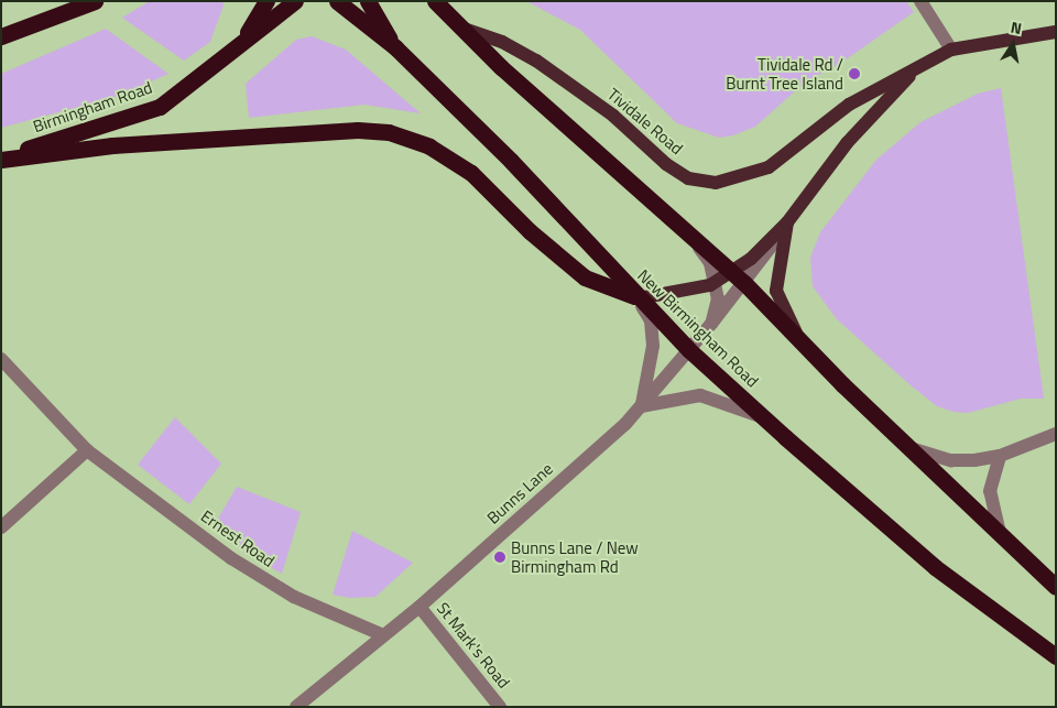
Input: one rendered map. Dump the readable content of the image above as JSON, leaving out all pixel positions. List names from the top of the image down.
{
  "streets": {
    "highway": ["Birmingham Road", "New Birmingham Road"],
    "main road": ["Tividale Road"],
    "street": ["Bunns Lane", "Ernest Road", "St Mark's Road"]
  },
  "crossings": [
    ["Tividale Road", "Bunns Lane"],
    ["New Birmingham Road", "Bunns Lane"],
    ["Bunns Lane", "Ernest Road"],
    ["Bunns Lane", "St Mark's Road"]
  ],
  "places": ["Tividale Rd / Burnt Tree Island", "Bunns Lane / New Birmingham Rd"],
  "north": "top"
}
